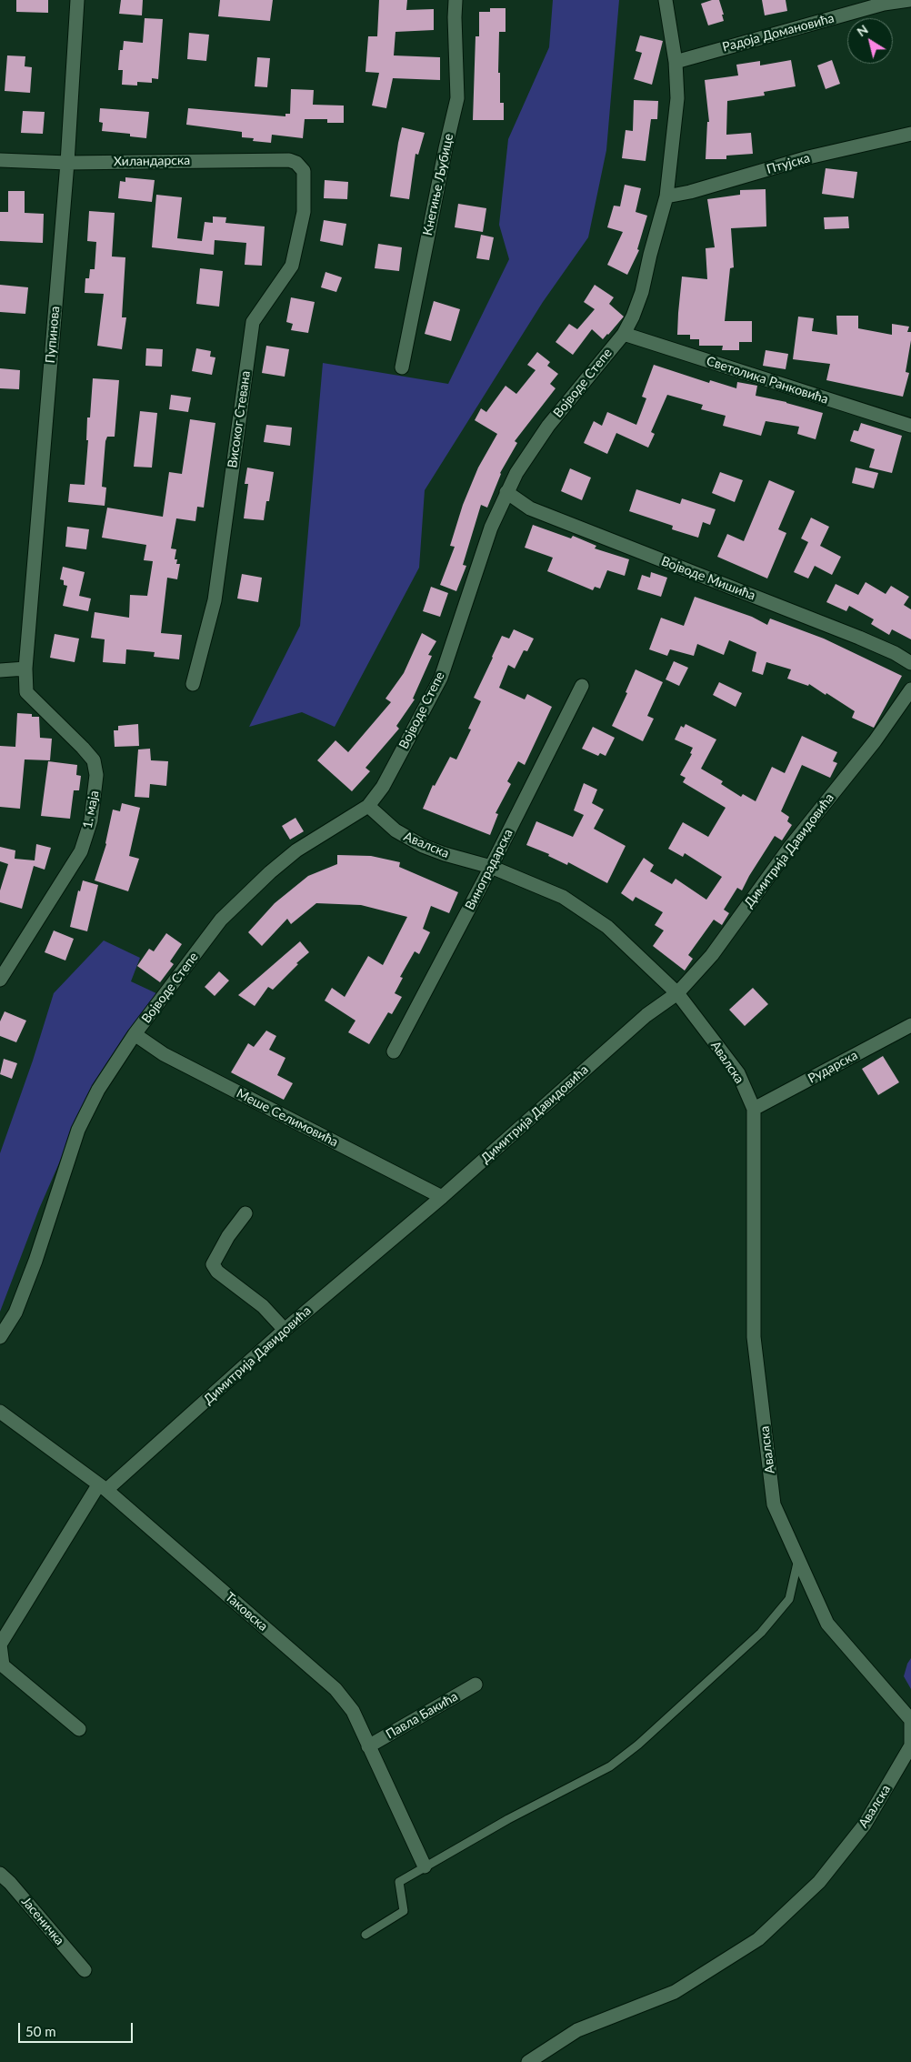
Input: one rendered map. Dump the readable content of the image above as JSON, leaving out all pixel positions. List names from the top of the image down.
{
  "streets": {
    "street": [
      "Радоја Домановића",
      "Хиландарска",
      "Птујска",
      "Кнегиње Љубице",
      "Пупинова",
      "Светолика Ранковића",
      "Војводе Степе",
      "Високог Стевана",
      "Војводе Мишића",
      "1. маја",
      "Авалска",
      "Димитрија Давидовића",
      "Виноградарска",
      "Рударска",
      "Меше Селимовића",
      "Таковска",
      "Павла Бакића",
      "Јасеничка"
    ]
  },
  "crossings": [
    ["Радоја Домановића", "Војводе Степе"],
    ["Хиландарска", "Пупинова"],
    ["Хиландарска", "Високог Стевана"],
    ["Птујска", "Војводе Степе"],
    ["Пупинова", "1. маја"],
    ["Светолика Ранковића", "Војводе Степе"],
    ["Војводе Степе", "Војводе Мишића"],
    ["Војводе Степе", "Авалска"],
    ["Војводе Степе", "Меше Селимовића"],
    ["Авалска", "Димитрија Давидовића"],
    ["Авалска", "Виноградарска"],
    ["Авалска", "Рударска"],
    ["Димитрија Давидовића", "Меше Селимовића"],
    ["Димитрија Давидовића", "Таковска"],
    ["Таковска", "Павла Бакића"]
  ],
  "scale_bar": "50 m",
  "north": "top left"
}
